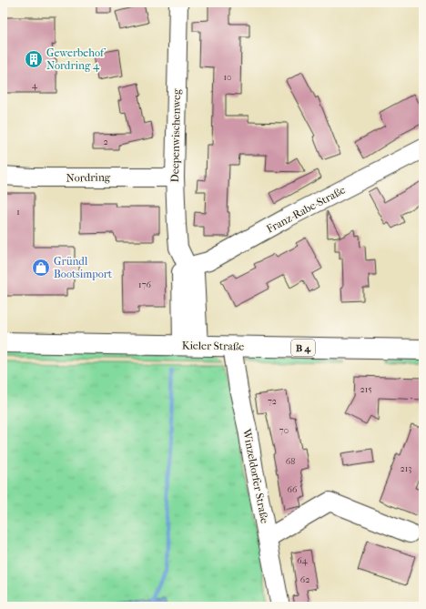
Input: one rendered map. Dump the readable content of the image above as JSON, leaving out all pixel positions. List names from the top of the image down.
{
  "streets": {
    "main road": ["Kieler Straße", "B 4"],
    "street": [
      "Deepenwischenweg",
      "Nordring",
      "Franz-Rabe-Straße",
      "Winzeldorfer Straße"
    ]
  },
  "crossings": [
    ["Deepenwischenweg", "Nordring"],
    ["Deepenwischenweg", "Franz-Rabe-Straße"],
    ["Deepenwischenweg", "Kieler Straße"],
    ["Kieler Straße", "Winzeldorfer Straße"]
  ],
  "places": {
    "building": ["Gewerbehof Nordring 4"],
    "shop": ["Gründl Bootsimport"]
  },
  "house_numbers": [
    "10",
    "4",
    "2",
    "1",
    "176",
    "215",
    "72",
    "70",
    "68",
    "213",
    "66",
    "64",
    "62"
  ]
}
